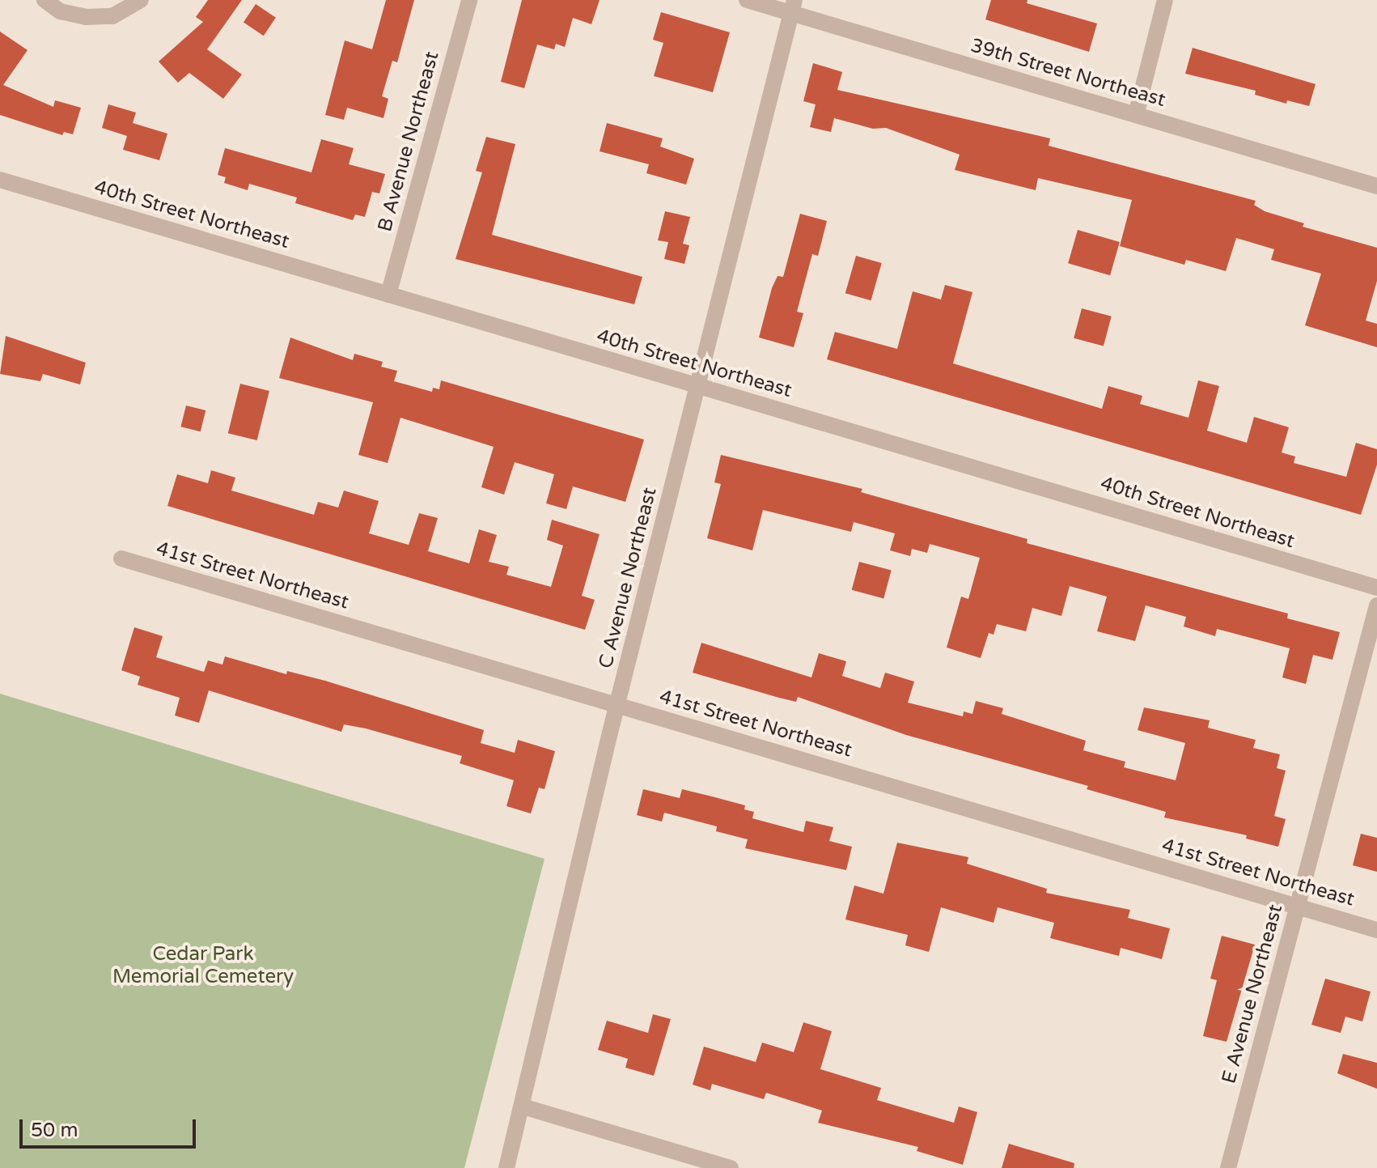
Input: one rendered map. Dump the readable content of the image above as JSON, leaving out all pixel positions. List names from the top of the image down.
{
  "streets": {
    "street": [
      "39th Street Northeast",
      "B Avenue Northeast",
      "40th Street Northeast",
      "41st Street Northeast",
      "C Avenue Northeast",
      "E Avenue Northeast"
    ]
  },
  "crossings": [
    ["39th Street Northeast", "C Avenue Northeast"],
    ["B Avenue Northeast", "40th Street Northeast"],
    ["40th Street Northeast", "C Avenue Northeast"],
    ["41st Street Northeast", "C Avenue Northeast"],
    ["41st Street Northeast", "E Avenue Northeast"]
  ],
  "parks": ["Cedar Park Memorial Cemetery"],
  "scale_bar": "50 m"
}
